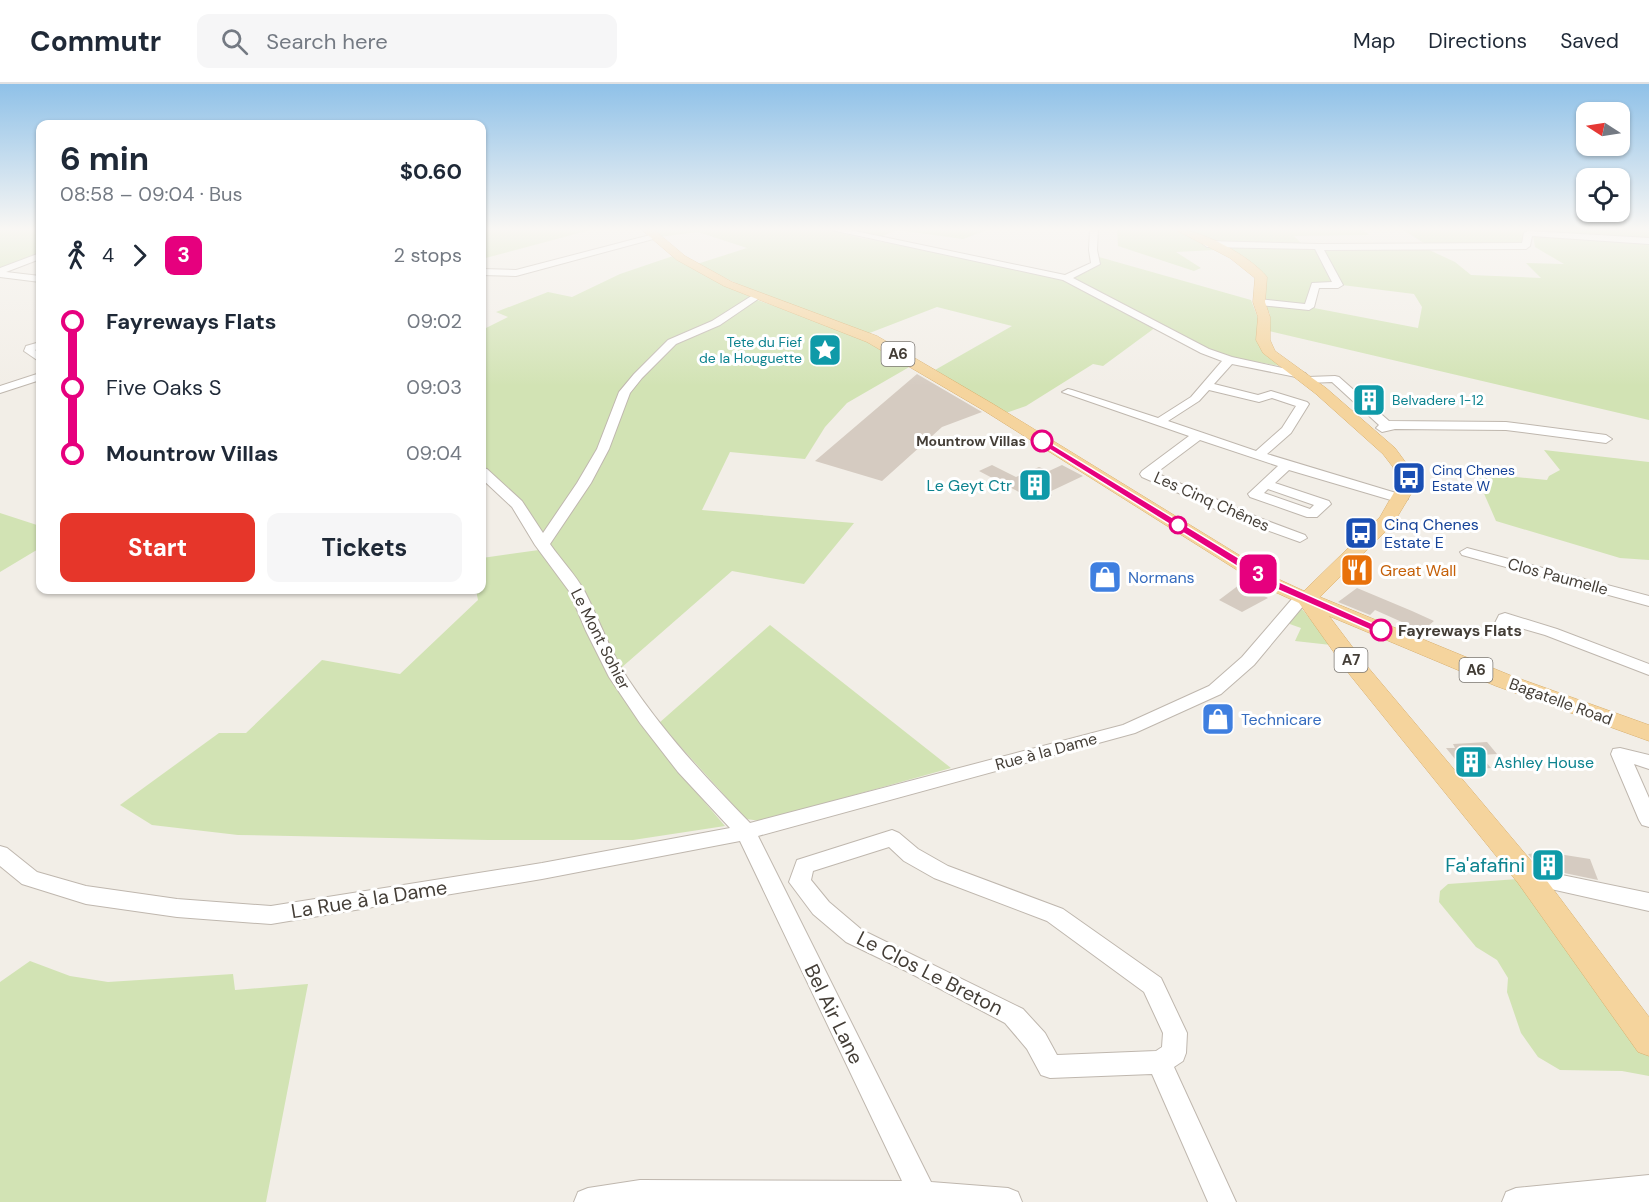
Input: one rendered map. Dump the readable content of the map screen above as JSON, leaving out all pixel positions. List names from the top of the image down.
{
  "streets": {
    "main road": ["A6", "A7", "Bagatelle Road"],
    "street": [
      "Les Cinq Chênes",
      "Clos Paumelle",
      "Le Mont Sohier",
      "Rue à la Dame",
      "La Rue à la Dame",
      "Le Clos Le Breton",
      "Bel Air Lane"
    ]
  },
  "crossings": [
    ["A6", "Bagatelle Road"],
    ["A6", "Rue à la Dame"],
    ["Le Mont Sohier", "Rue à la Dame"],
    ["Le Mont Sohier", "La Rue à la Dame"],
    ["Le Mont Sohier", "Bel Air Lane"],
    ["A7", "Bagatelle Road"],
    ["Bagatelle Road", "Rue à la Dame"],
    ["Rue à la Dame", "La Rue à la Dame"],
    ["Rue à la Dame", "Bel Air Lane"],
    ["La Rue à la Dame", "Bel Air Lane"]
  ],
  "places": {
    "place": ["Tete du Fief de la Houguette"],
    "building": [
      "Belvadere 1-12",
      "Le Geyt Ctr",
      "Ashley House",
      "Fa'afafini"
    ],
    "other": ["Mountrow Villas", "Fayreways Flats"],
    "bus stop": ["Cinq Chenes Estate W", "Cinq Chenes Estate E"],
    "restaurant": ["Great Wall"],
    "shop": ["Normans", "Technicare"]
  },
  "lines": ["bus line 3"],
  "north": "left",
  "page": {
    "header": "Commutr",
    "search": "Search here",
    "nav": ["Map", "Directions", "Saved"],
    "on_map": "3",
    "heading": ["6 min", "08:58 – 09:04 · Bus", "$0.60"],
    "legs": ["4", "3", "2 stops"],
    "list": [
      {
        "name": "Fayreways Flats",
        "value": "09:02"
      },
      {
        "name": "Five Oaks S",
        "value": "09:03"
      },
      {
        "name": "Mountrow Villas",
        "value": "09:04"
      }
    ],
    "buttons": ["Start", "Tickets"]
  }
}
